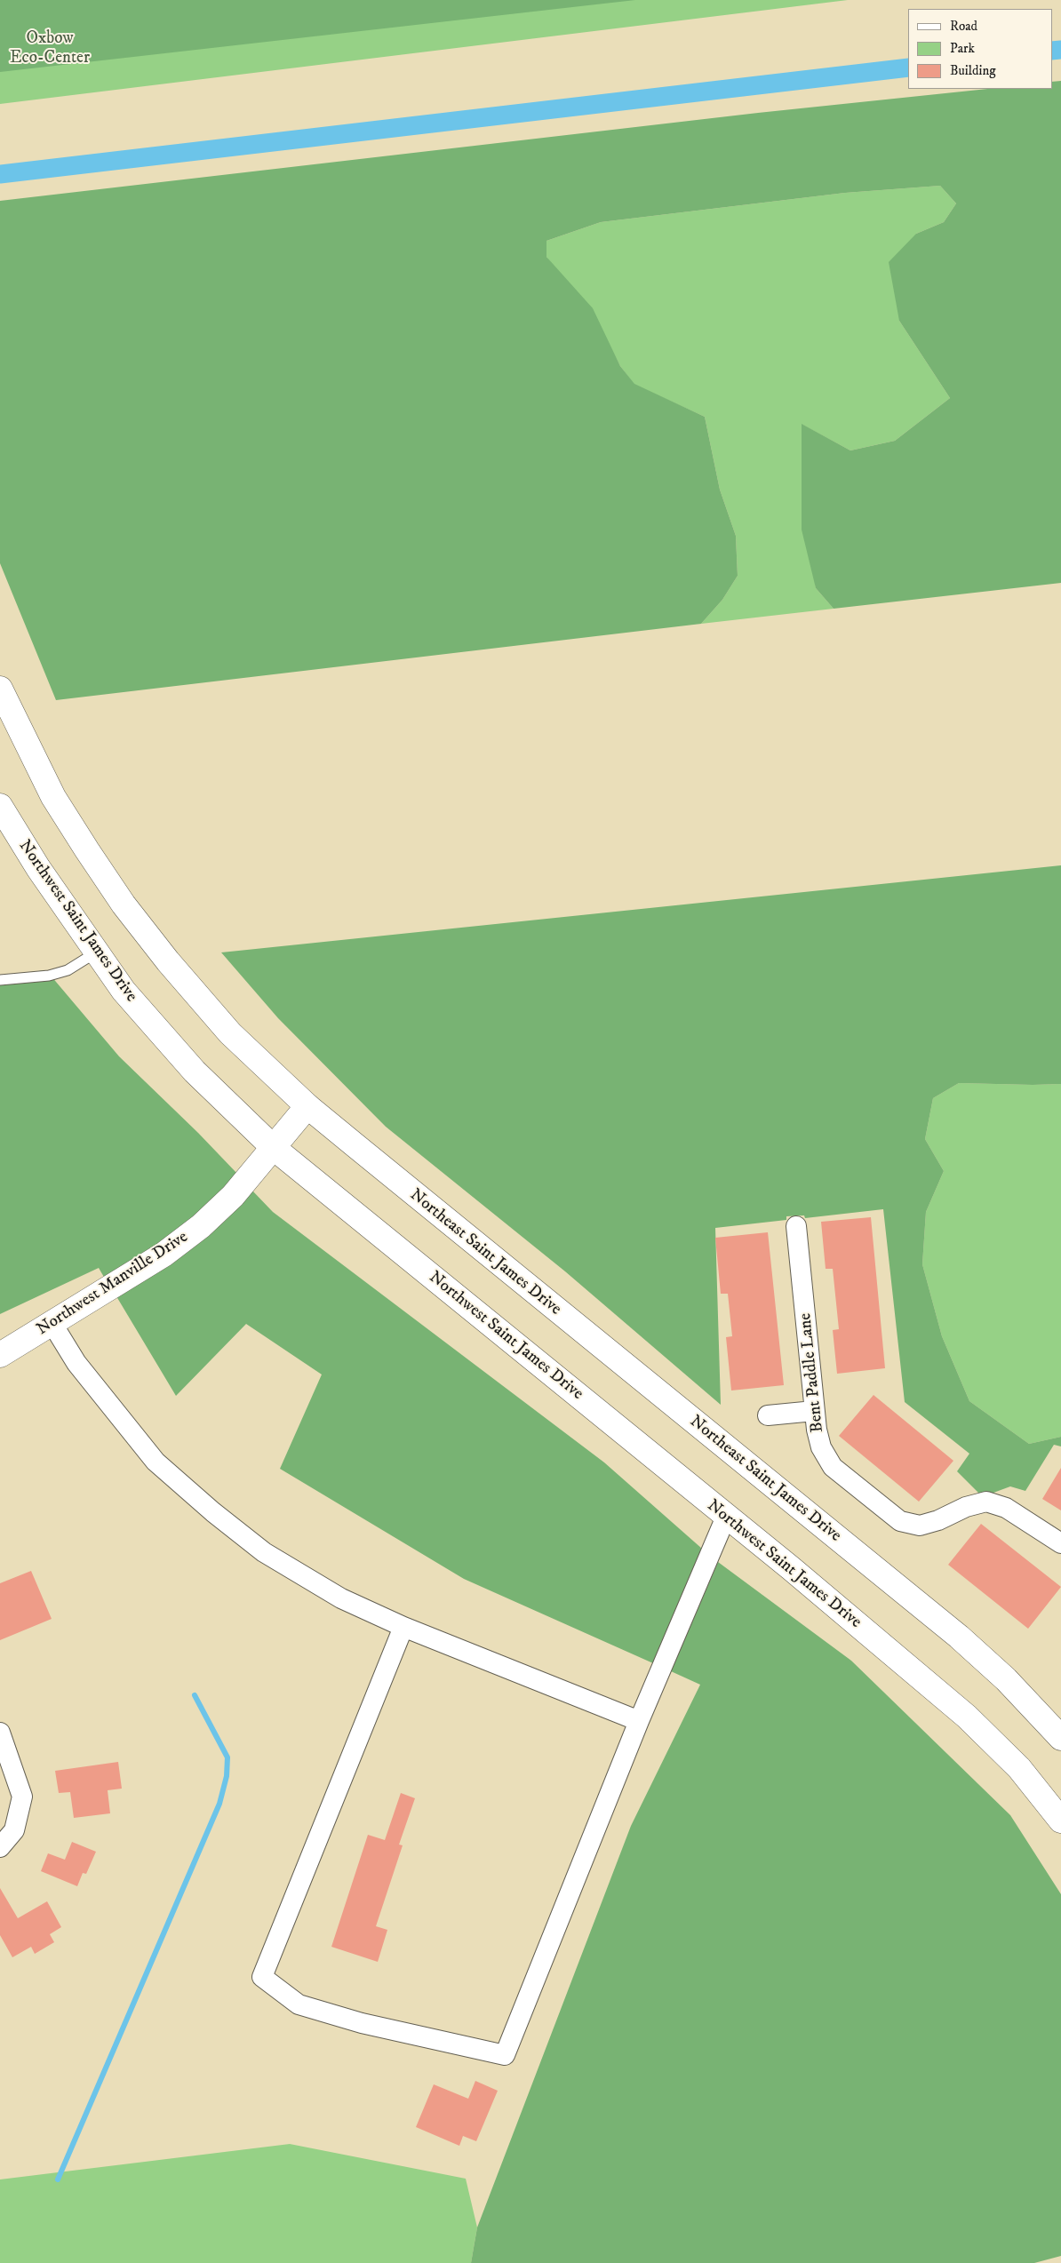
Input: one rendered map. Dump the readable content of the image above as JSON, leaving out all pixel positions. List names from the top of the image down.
{
  "streets": {
    "main road": ["Northwest Saint James Drive", "Northeast Saint James Drive", "Northwest Manville Drive"],
    "street": ["Bent Paddle Lane"]
  },
  "crossings": [
    ["Northwest Saint James Drive", "Northwest Manville Drive"],
    ["Northeast Saint James Drive", "Northwest Manville Drive"]
  ],
  "parks": ["Oxbow Eco-Center"],
  "legend": ["Road", "Park", "Building"]
}
